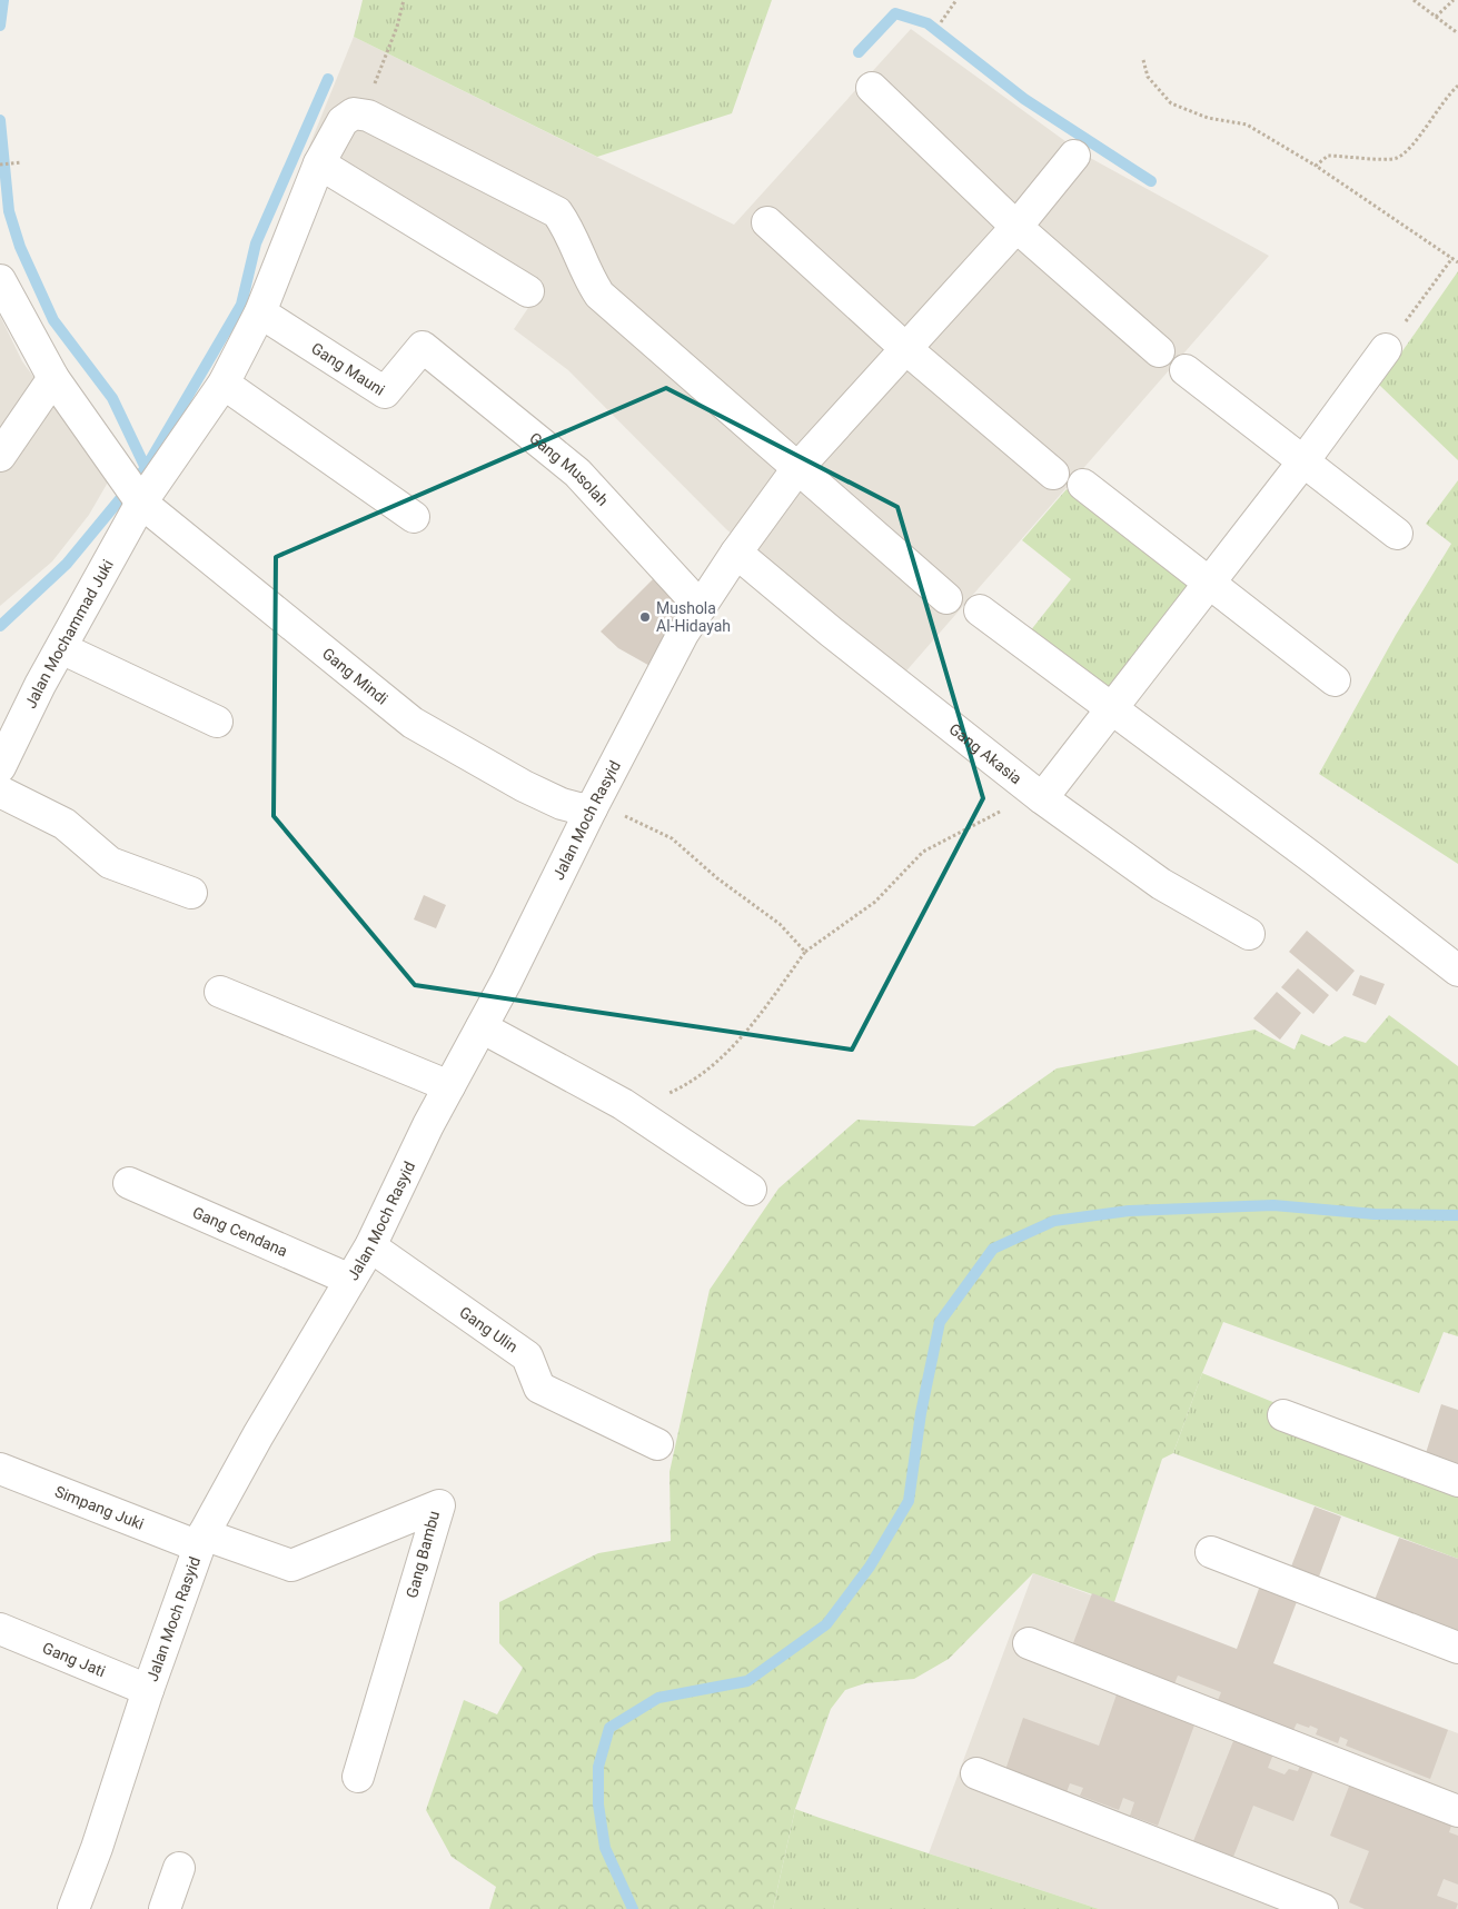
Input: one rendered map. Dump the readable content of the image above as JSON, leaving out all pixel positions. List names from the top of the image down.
{
  "streets": {
    "street": [
      "Gang Mauni",
      "Gang Musolah",
      "Jalan Mochammad Juki",
      "Gang Mindi",
      "Gang Akasia",
      "Jalan Moch Rasyid",
      "Gang Cendana",
      "Gang Ulin",
      "Simpang Juki",
      "Gang Bambu",
      "Gang Jati"
    ]
  },
  "crossings": [
    ["Gang Mauni", "Gang Musolah"],
    ["Gang Mauni", "Jalan Mochammad Juki"],
    ["Gang Musolah", "Jalan Moch Rasyid"],
    ["Jalan Mochammad Juki", "Gang Mindi"],
    ["Gang Mindi", "Jalan Moch Rasyid"],
    ["Gang Akasia", "Jalan Moch Rasyid"],
    ["Jalan Moch Rasyid", "Gang Cendana"],
    ["Jalan Moch Rasyid", "Gang Ulin"],
    ["Jalan Moch Rasyid", "Simpang Juki"],
    ["Jalan Moch Rasyid", "Gang Bambu"],
    ["Jalan Moch Rasyid", "Gang Jati"],
    ["Simpang Juki", "Gang Bambu"]
  ],
  "places": ["Mushola Al-Hidayah"]
}
